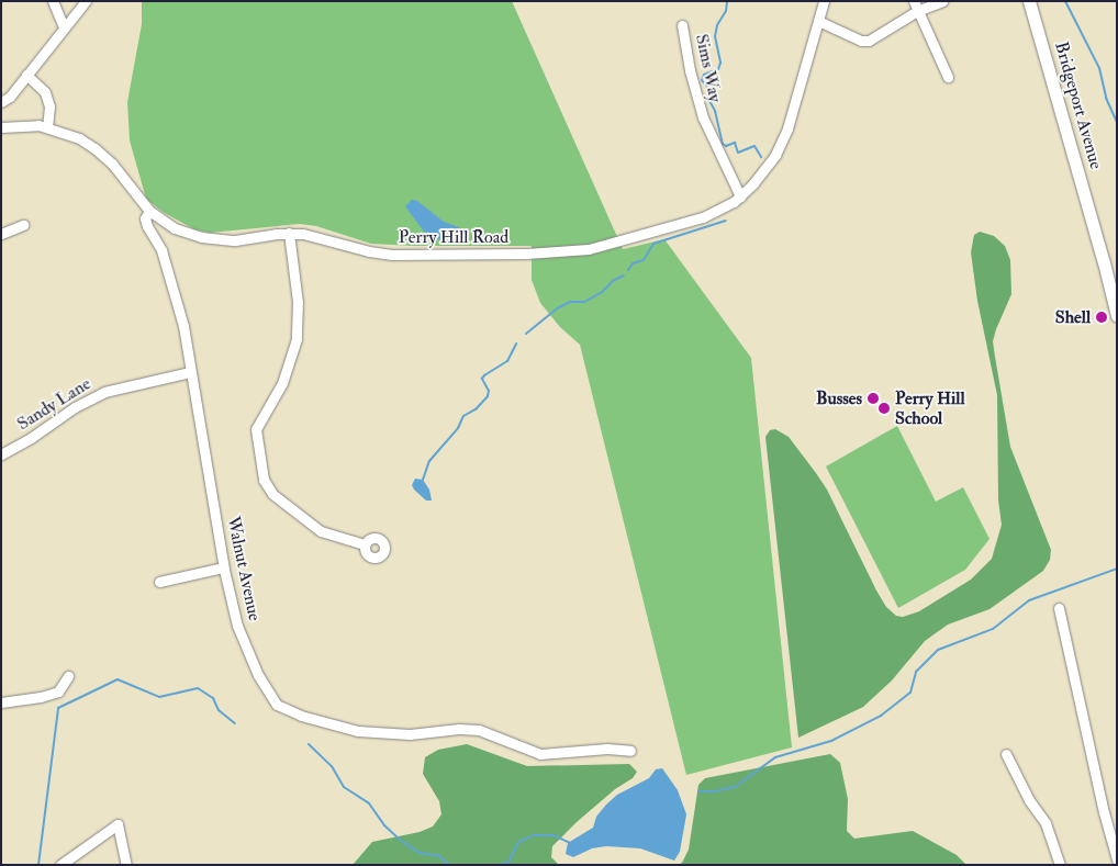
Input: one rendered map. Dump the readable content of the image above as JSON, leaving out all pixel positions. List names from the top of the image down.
{
  "streets": {
    "main road": ["Bridgeport Avenue"],
    "street": [
      "Sims Way",
      "Perry Hill Road",
      "Sandy Lane",
      "Walnut Avenue"
    ]
  },
  "crossings": [
    ["Sims Way", "Perry Hill Road"],
    ["Perry Hill Road", "Walnut Avenue"],
    ["Sandy Lane", "Walnut Avenue"]
  ],
  "places": ["Shell", "Busses", "Perry Hill School"]
}
